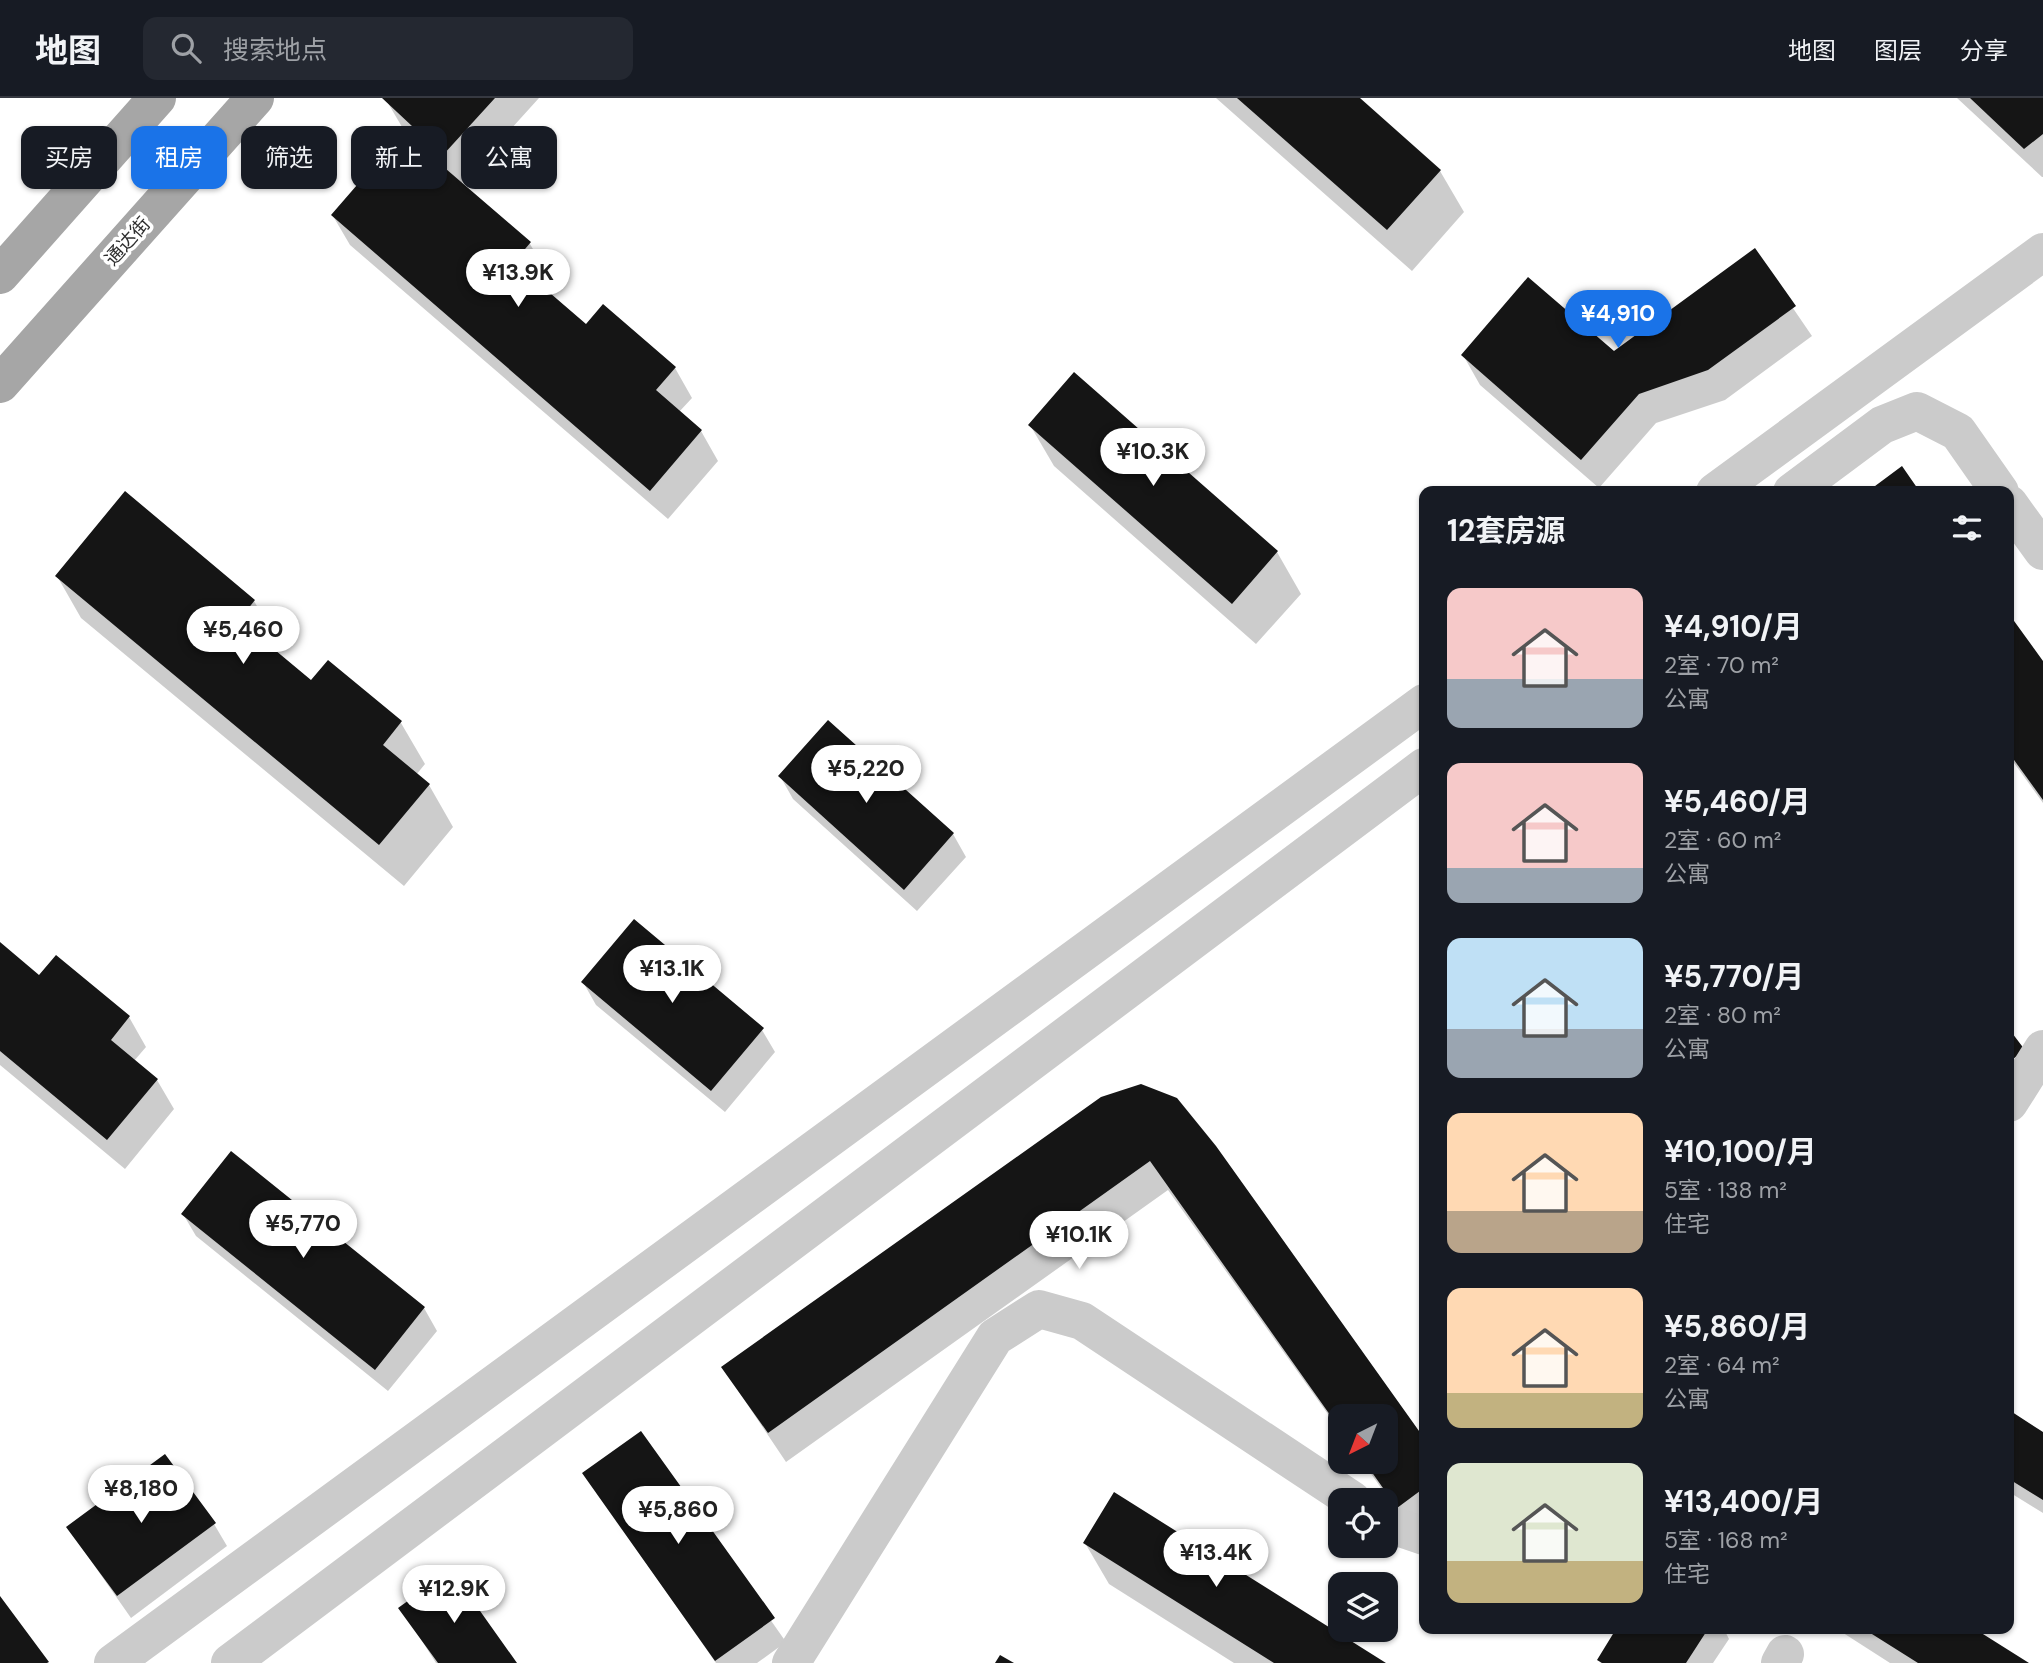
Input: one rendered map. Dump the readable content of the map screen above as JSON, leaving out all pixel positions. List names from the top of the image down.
{
  "streets": {
    "main road": ["通达街"]
  },
  "north": "bottom left",
  "page": {
    "header": "地图",
    "search": "搜索地点",
    "nav": ["地图", "图层", "分享"],
    "chip": [
      "买房",
      "租房",
      "筛选",
      "新上",
      "公寓"
    ],
    "price": [
      "¥13.9K",
      "¥4,910",
      "¥10.3K",
      "¥5,460",
      "¥5,220",
      "¥13.1K",
      "¥5,770",
      "¥10.1K",
      "¥8,180",
      "¥5,860",
      "¥13.4K",
      "¥12.9K"
    ],
    "heading": "12套房源",
    "list": [
      {
        "name": "¥4,910/月",
        "note": "2室 · 70 m² · 公寓"
      },
      {
        "name": "¥5,460/月",
        "note": "2室 · 60 m² · 公寓"
      },
      {
        "name": "¥5,770/月",
        "note": "2室 · 80 m² · 公寓"
      },
      {
        "name": "¥10,100/月",
        "note": "5室 · 138 m² · 住宅"
      },
      {
        "name": "¥5,860/月",
        "note": "2室 · 64 m² · 公寓"
      },
      {
        "name": "¥13,400/月",
        "note": "5室 · 168 m² · 住宅"
      }
    ]
  }
}
